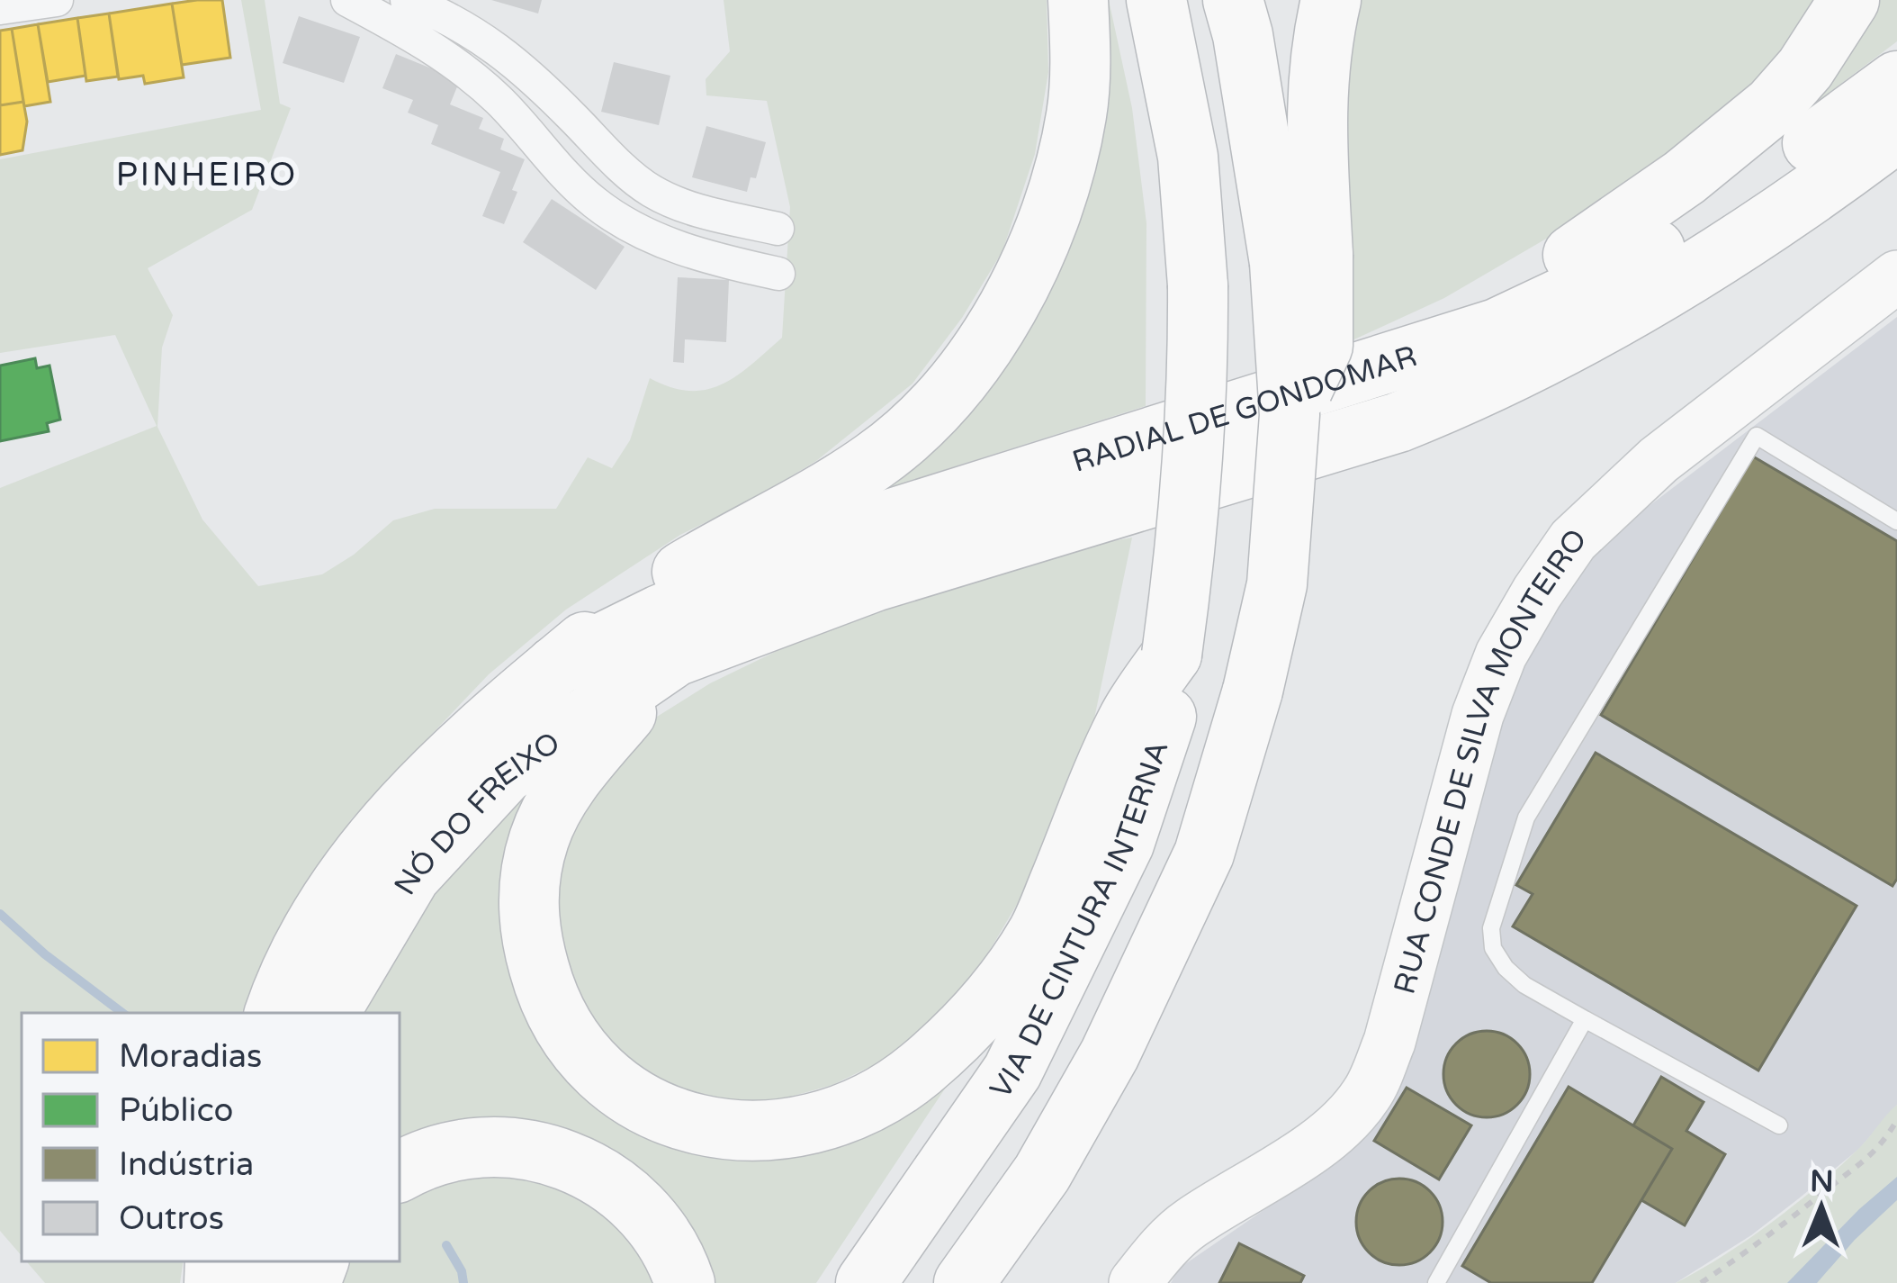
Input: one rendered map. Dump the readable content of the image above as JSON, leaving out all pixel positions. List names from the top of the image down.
{
  "streets": {
    "highway": ["RADIAL DE GONDOMAR", "NÓ DO FREIXO", "VIA DE CINTURA INTERNA"],
    "main road": ["RUA CONDE DE SILVA MONTEIRO"]
  },
  "crossings": [
    ["RADIAL DE GONDOMAR", "NÓ DO FREIXO"]
  ],
  "districts": ["PINHEIRO"],
  "legend": [
    "Moradias",
    "Público",
    "Indústria",
    "Outros"
  ],
  "north": "top"
}
